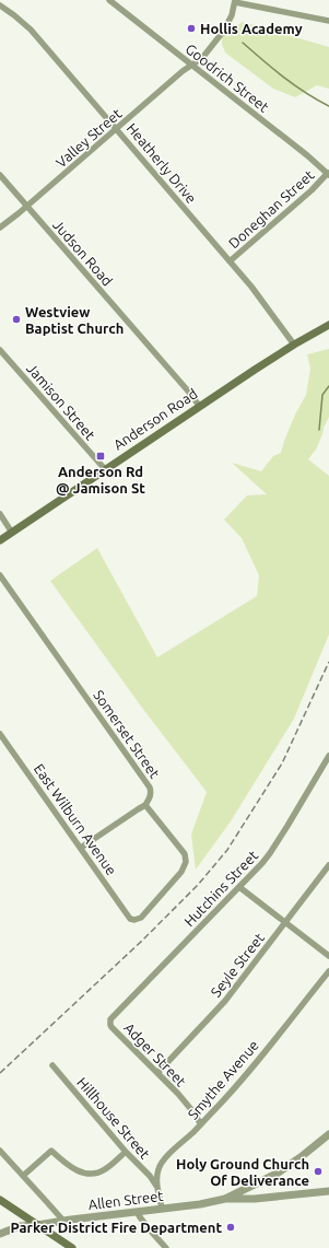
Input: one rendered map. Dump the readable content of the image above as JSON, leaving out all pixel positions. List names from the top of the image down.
{
  "streets": {
    "main road": ["Anderson Road"],
    "street": [
      "Goodrich Street",
      "Valley Street",
      "Heatherly Drive",
      "Doneghan Street",
      "Judson Road",
      "Jamison Street",
      "Somerset Street",
      "East Wilburn Avenue",
      "Hutchins Street",
      "Seyle Street",
      "Adger Street",
      "Smythe Avenue",
      "Hillhouse Street",
      "Allen Street"
    ]
  },
  "crossings": [
    ["Goodrich Street", "Valley Street"],
    ["Goodrich Street", "Doneghan Street"],
    ["Valley Street", "Heatherly Drive"],
    ["Valley Street", "Judson Road"],
    ["Heatherly Drive", "Doneghan Street"],
    ["Heatherly Drive", "Anderson Road"],
    ["Judson Road", "Anderson Road"],
    ["Jamison Street", "Anderson Road"],
    ["Somerset Street", "East Wilburn Avenue"],
    ["Hutchins Street", "Adger Street"],
    ["Seyle Street", "Adger Street"],
    ["Adger Street", "Smythe Avenue"],
    ["Smythe Avenue", "Hillhouse Street"],
    ["Smythe Avenue", "Allen Street"]
  ],
  "places": {
    "other": [
      "Hollis Academy",
      "Westview Baptist Church",
      "Holy Ground Church Of Deliverance",
      "Parker District Fire Department"
    ],
    "transit": ["Anderson Rd @ Jamison St"]
  }
}
